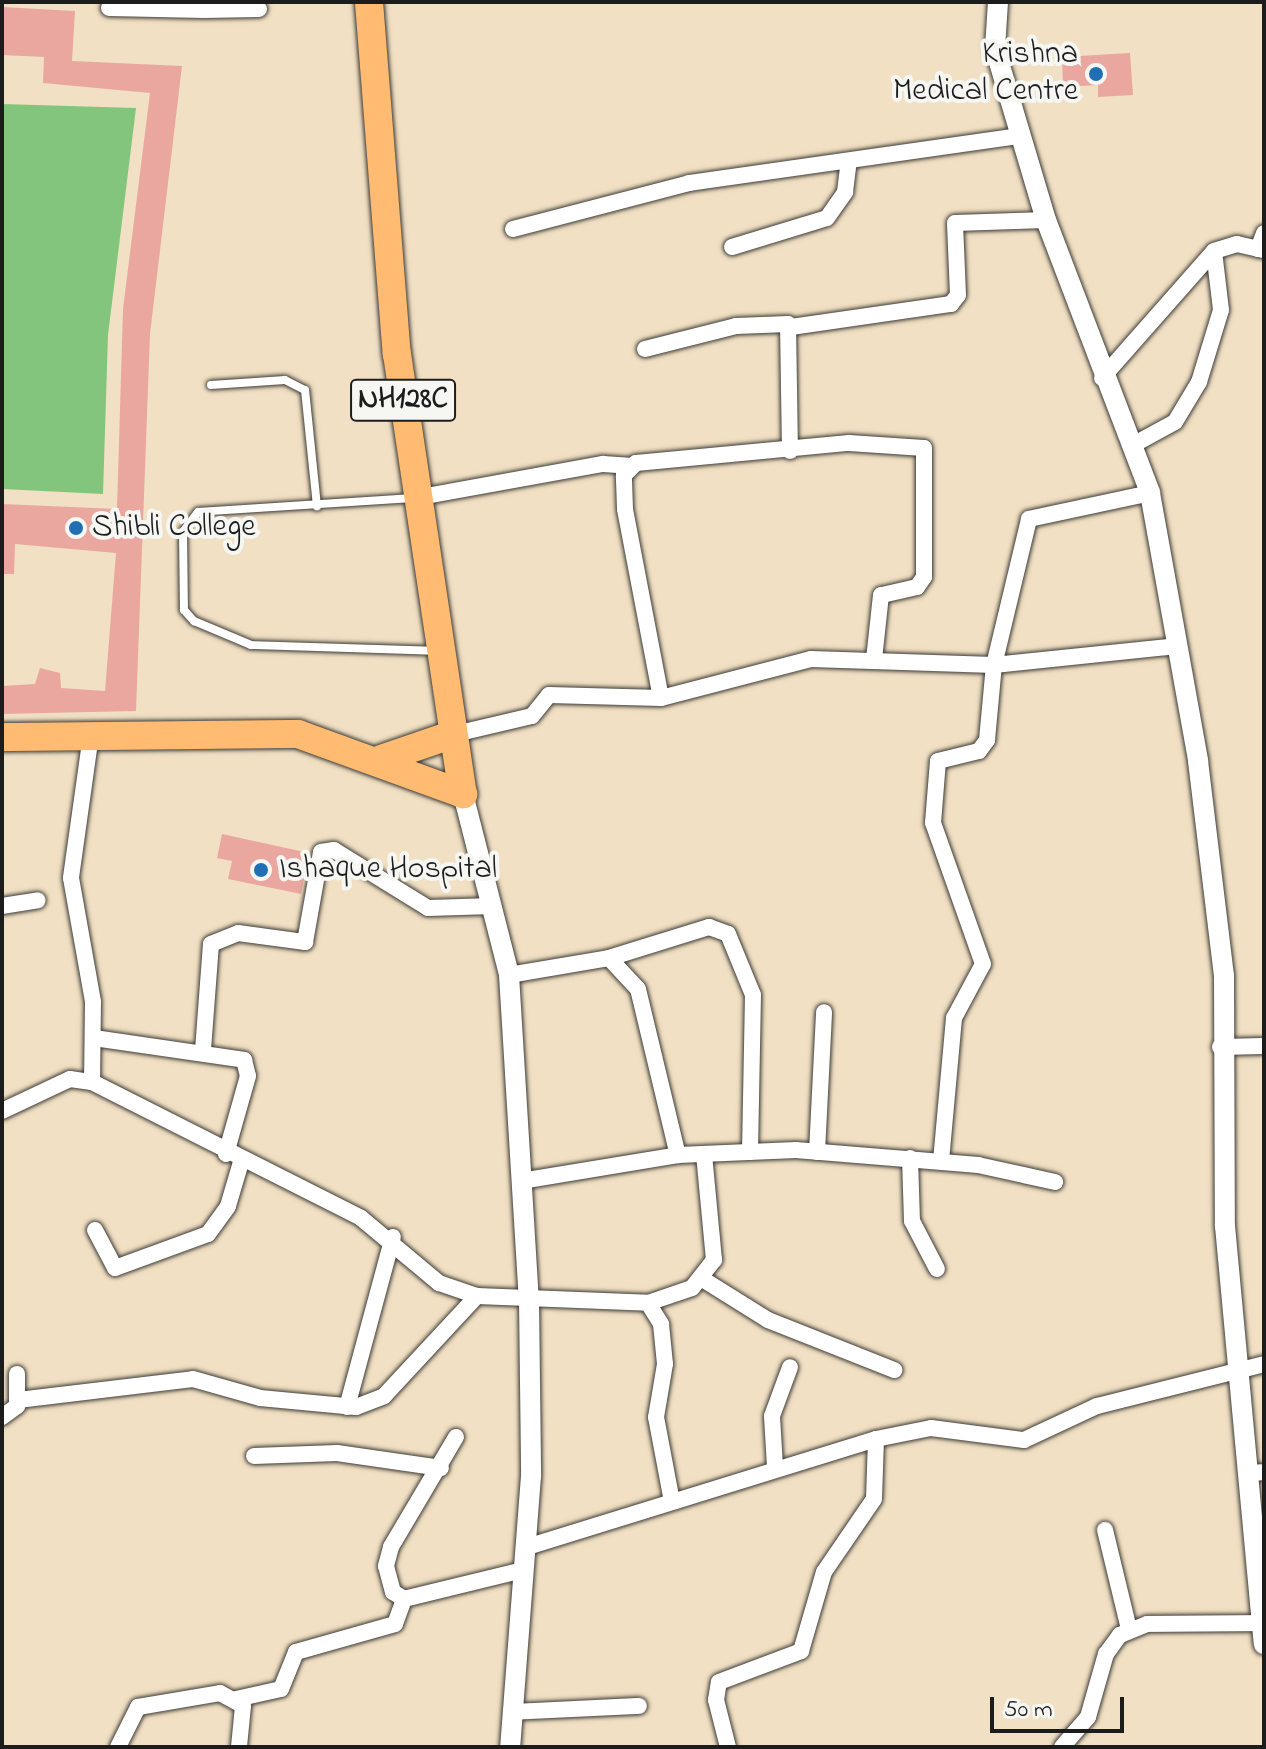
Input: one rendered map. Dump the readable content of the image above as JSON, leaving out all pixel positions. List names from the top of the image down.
{
  "streets": {
    "highway": ["NH128C"]
  },
  "places": ["Krishna Medical Centre", "Shibli College", "Ishaque Hospital"],
  "scale_bar": "50 m"
}
